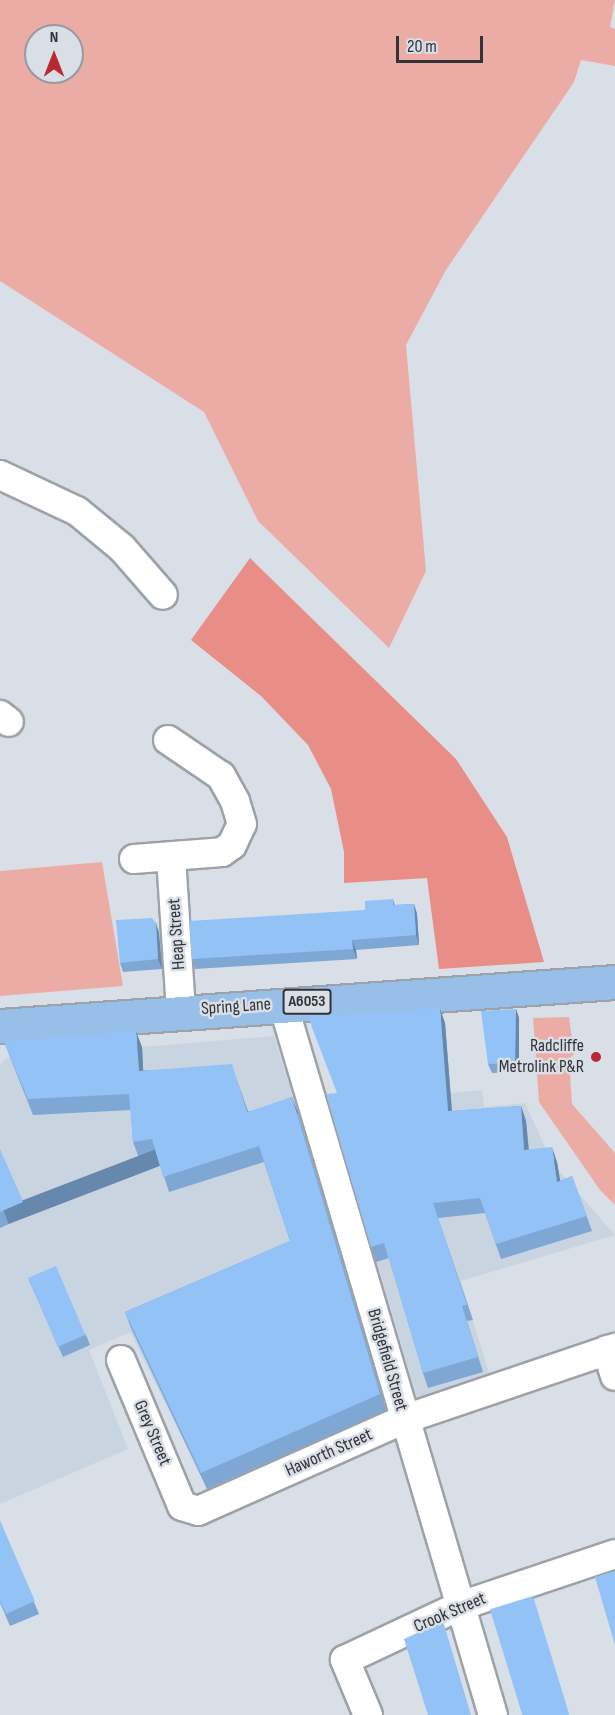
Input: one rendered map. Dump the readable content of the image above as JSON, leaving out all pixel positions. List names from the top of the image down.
{
  "streets": {
    "main road": ["A6053", "Spring Lane"],
    "street": [
      "Heap Street",
      "Bridgefield Street",
      "Grey Street",
      "Haworth Street",
      "Crook Street"
    ]
  },
  "crossings": [
    ["Heap Street", "Spring Lane"],
    ["Spring Lane", "Bridgefield Street"],
    ["Bridgefield Street", "Haworth Street"],
    ["Bridgefield Street", "Crook Street"],
    ["Grey Street", "Haworth Street"]
  ],
  "places": ["Radcliffe Metrolink P&R"],
  "scale_bar": "20 m",
  "north": "top"
}
